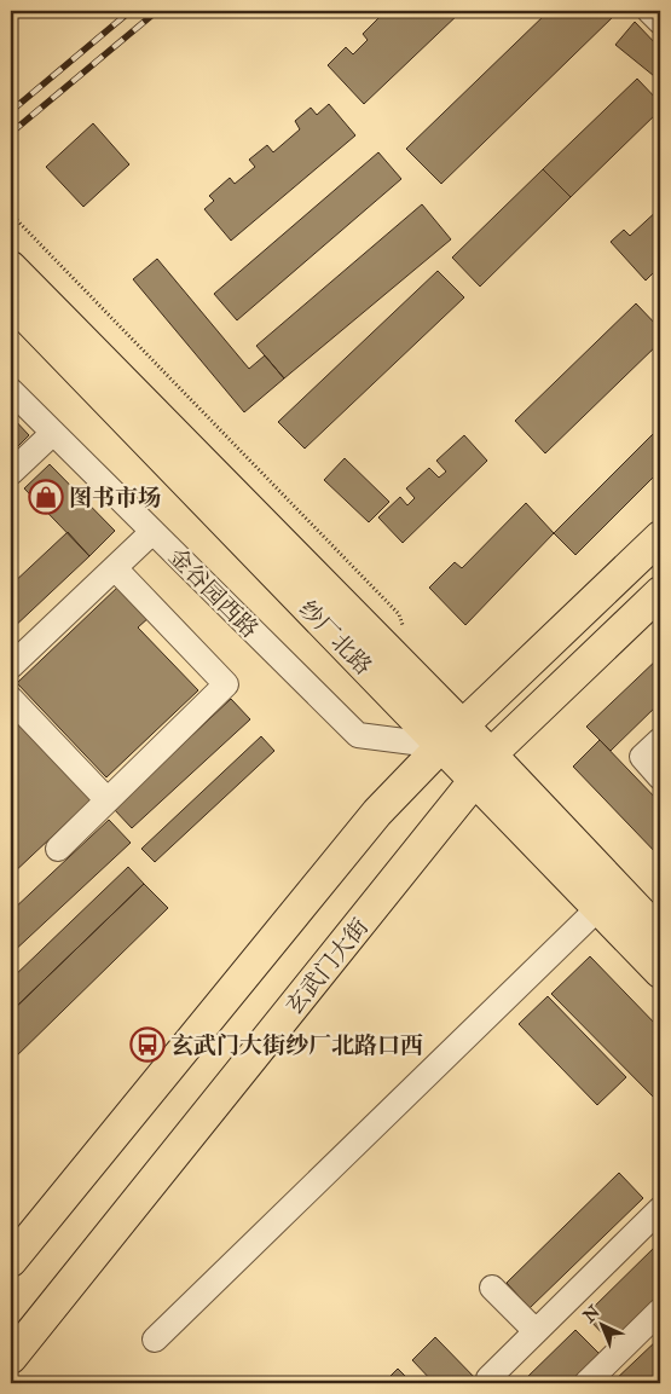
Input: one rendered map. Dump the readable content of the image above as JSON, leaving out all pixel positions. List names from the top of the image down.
{
  "streets": {
    "main road": ["纱厂北路", "玄武门大街"],
    "street": ["金谷园西路"]
  },
  "crossings": [
    ["金谷园西路", "纱厂北路"],
    ["纱厂北路", "玄武门大街"]
  ],
  "places": {
    "shop": ["图书市场"],
    "bus stop": ["玄武门大街纱厂北路口西"]
  },
  "north": "top left"
}
